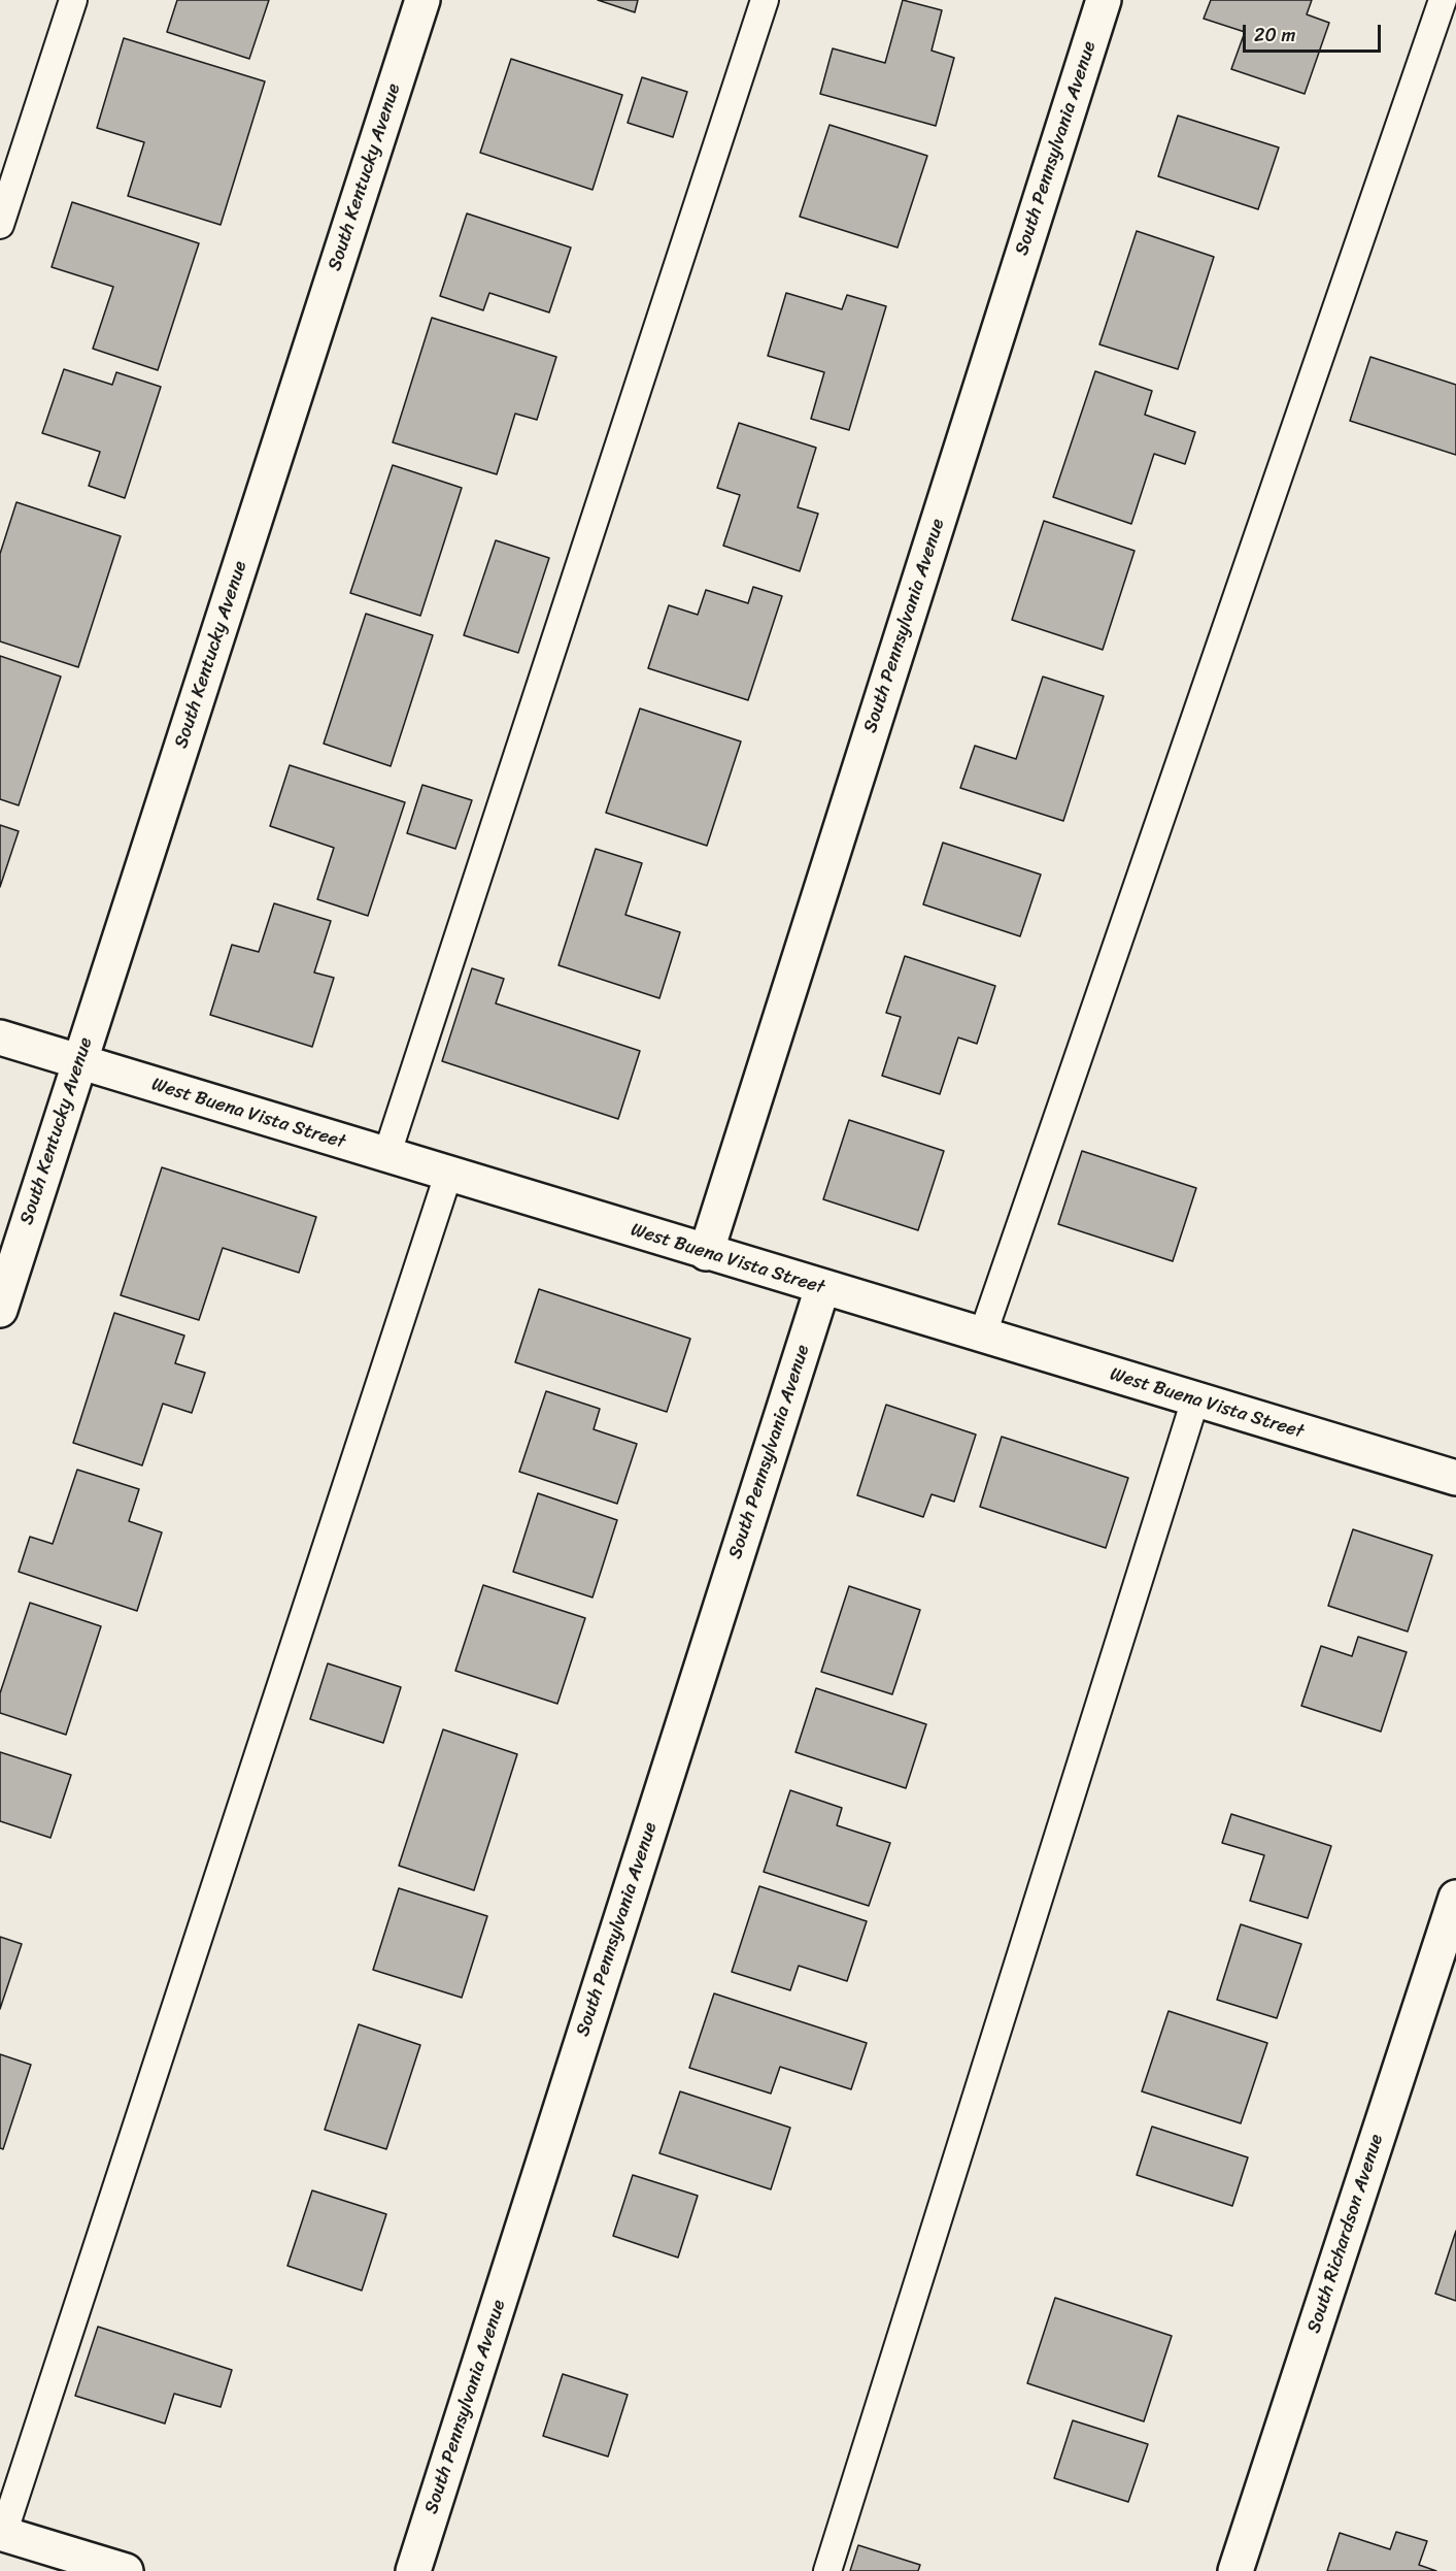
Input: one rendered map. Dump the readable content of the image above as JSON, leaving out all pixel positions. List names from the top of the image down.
{
  "streets": {
    "street": [
      "South Pennsylvania Avenue",
      "South Kentucky Avenue",
      "West Buena Vista Street",
      "South Richardson Avenue"
    ]
  },
  "crossings": [
    ["South Pennsylvania Avenue", "West Buena Vista Street"],
    ["South Kentucky Avenue", "West Buena Vista Street"]
  ],
  "scale_bar": "20 m"
}
